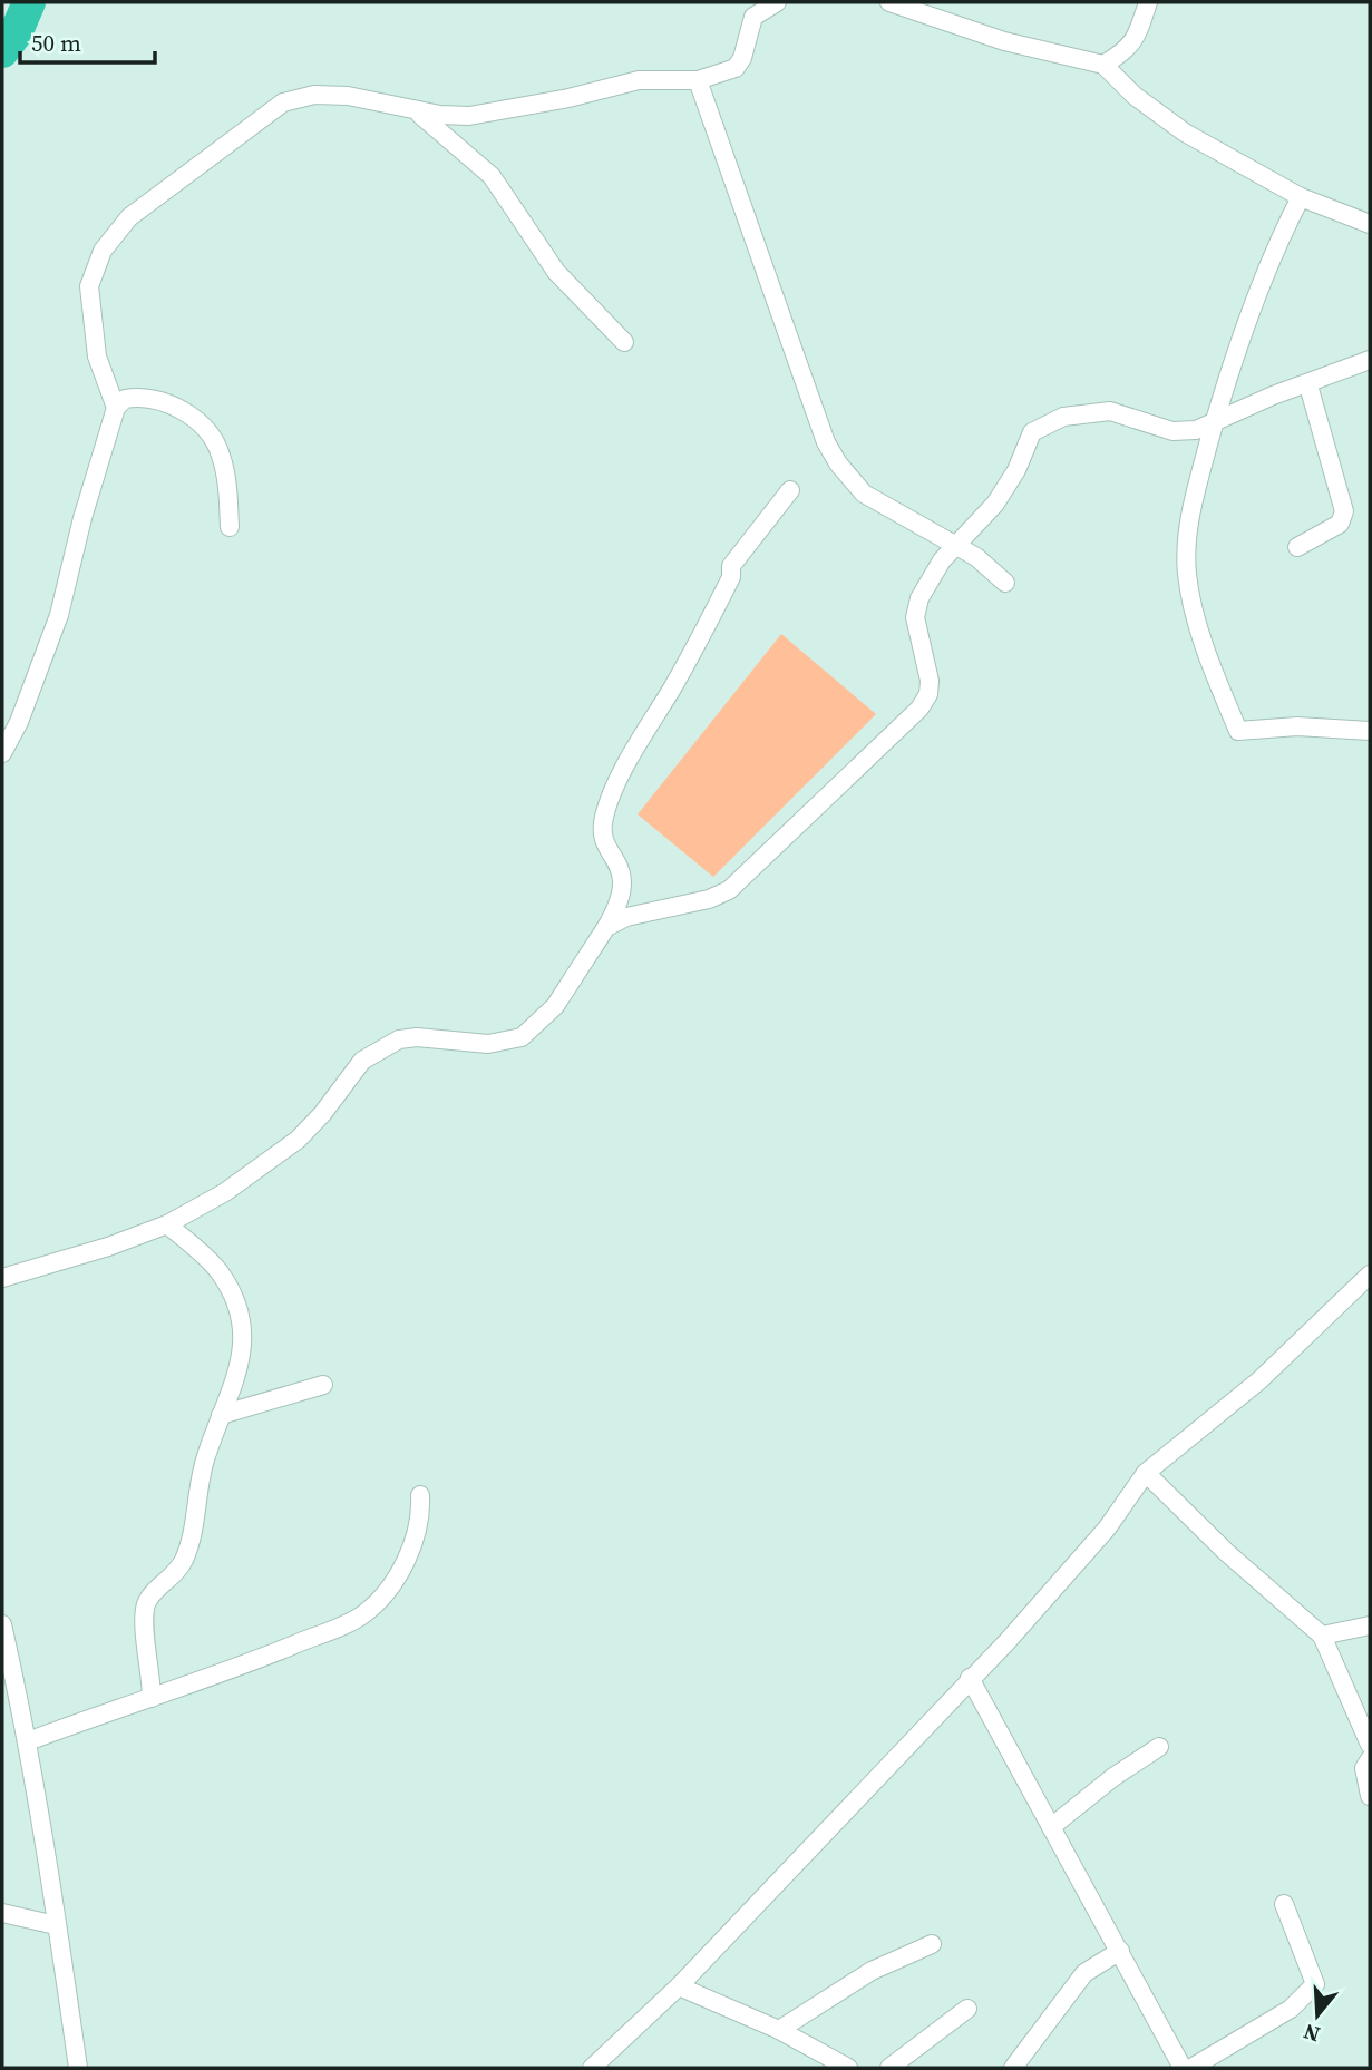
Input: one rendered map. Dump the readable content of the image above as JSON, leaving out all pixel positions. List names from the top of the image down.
{
  "scale_bar": "50 m",
  "north": "bottom"
}
